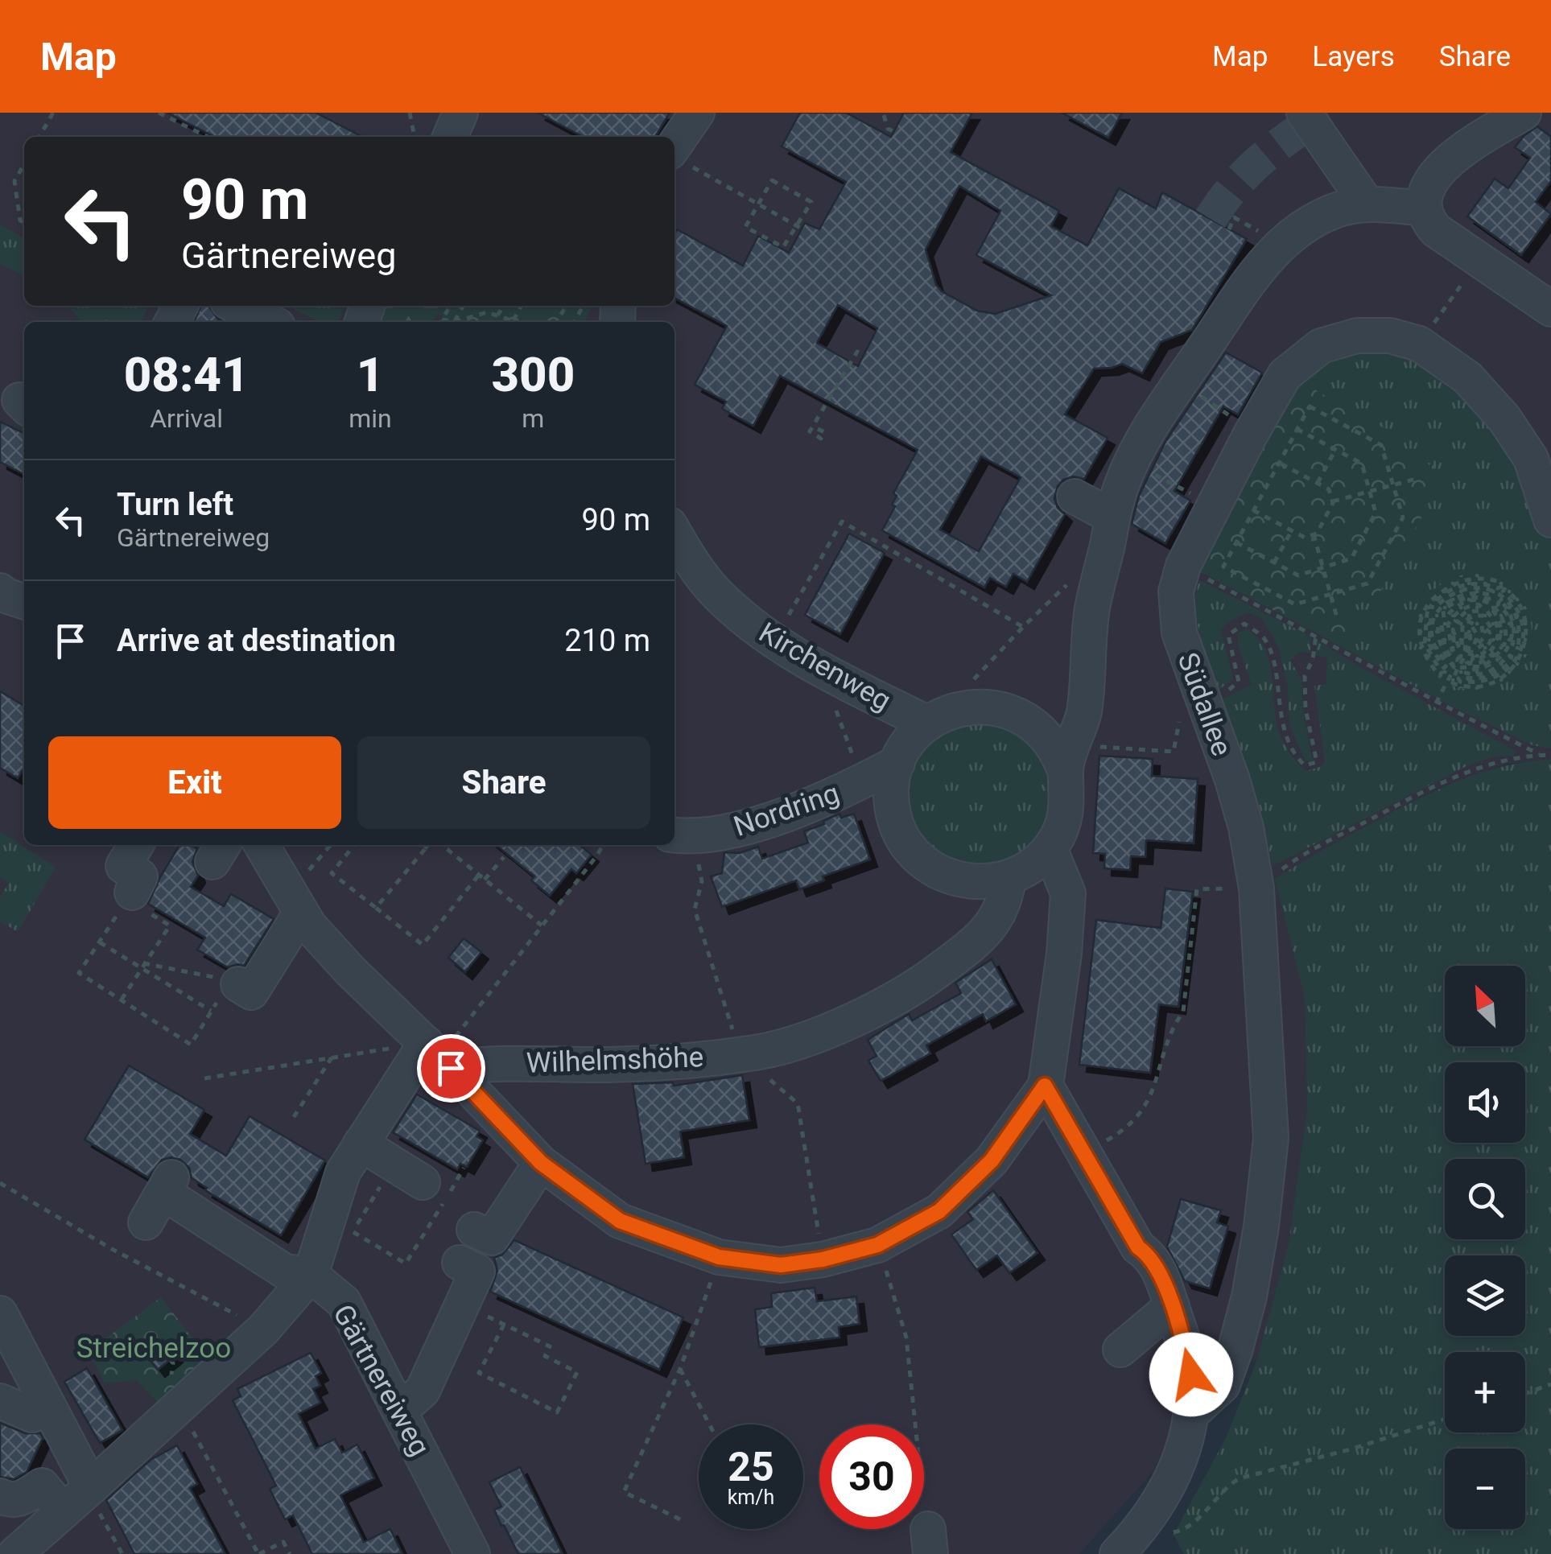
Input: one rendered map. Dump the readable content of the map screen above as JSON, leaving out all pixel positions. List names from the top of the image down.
{
  "streets": {
    "street": [
      "Kirchenweg",
      "Südallee",
      "Nordring",
      "Wilhelmshöhe",
      "Gärtnereiweg"
    ]
  },
  "crossings": [
    ["Kirchenweg", "Nordring"],
    ["Kirchenweg", "Wilhelmshöhe"],
    ["Nordring", "Wilhelmshöhe"]
  ],
  "parks": ["Streichelzoo"],
  "north": "top left",
  "page": {
    "header": "Map",
    "nav": ["Map", "Layers", "Share"],
    "turn": ["90 m", "Gärtnereiweg"],
    "eta": [
      "08:41",
      "Arrival",
      "1",
      "min",
      "300",
      "m"
    ],
    "list": [
      {
        "name": "Turn left",
        "note": "Gärtnereiweg",
        "value": "90 m"
      },
      {
        "name": "Arrive at destination",
        "value": "210 m"
      }
    ],
    "buttons": ["Exit", "Share"],
    "map_buttons": ["+", "−"],
    "speed": "25 km/h",
    "limit": "30"
  }
}
